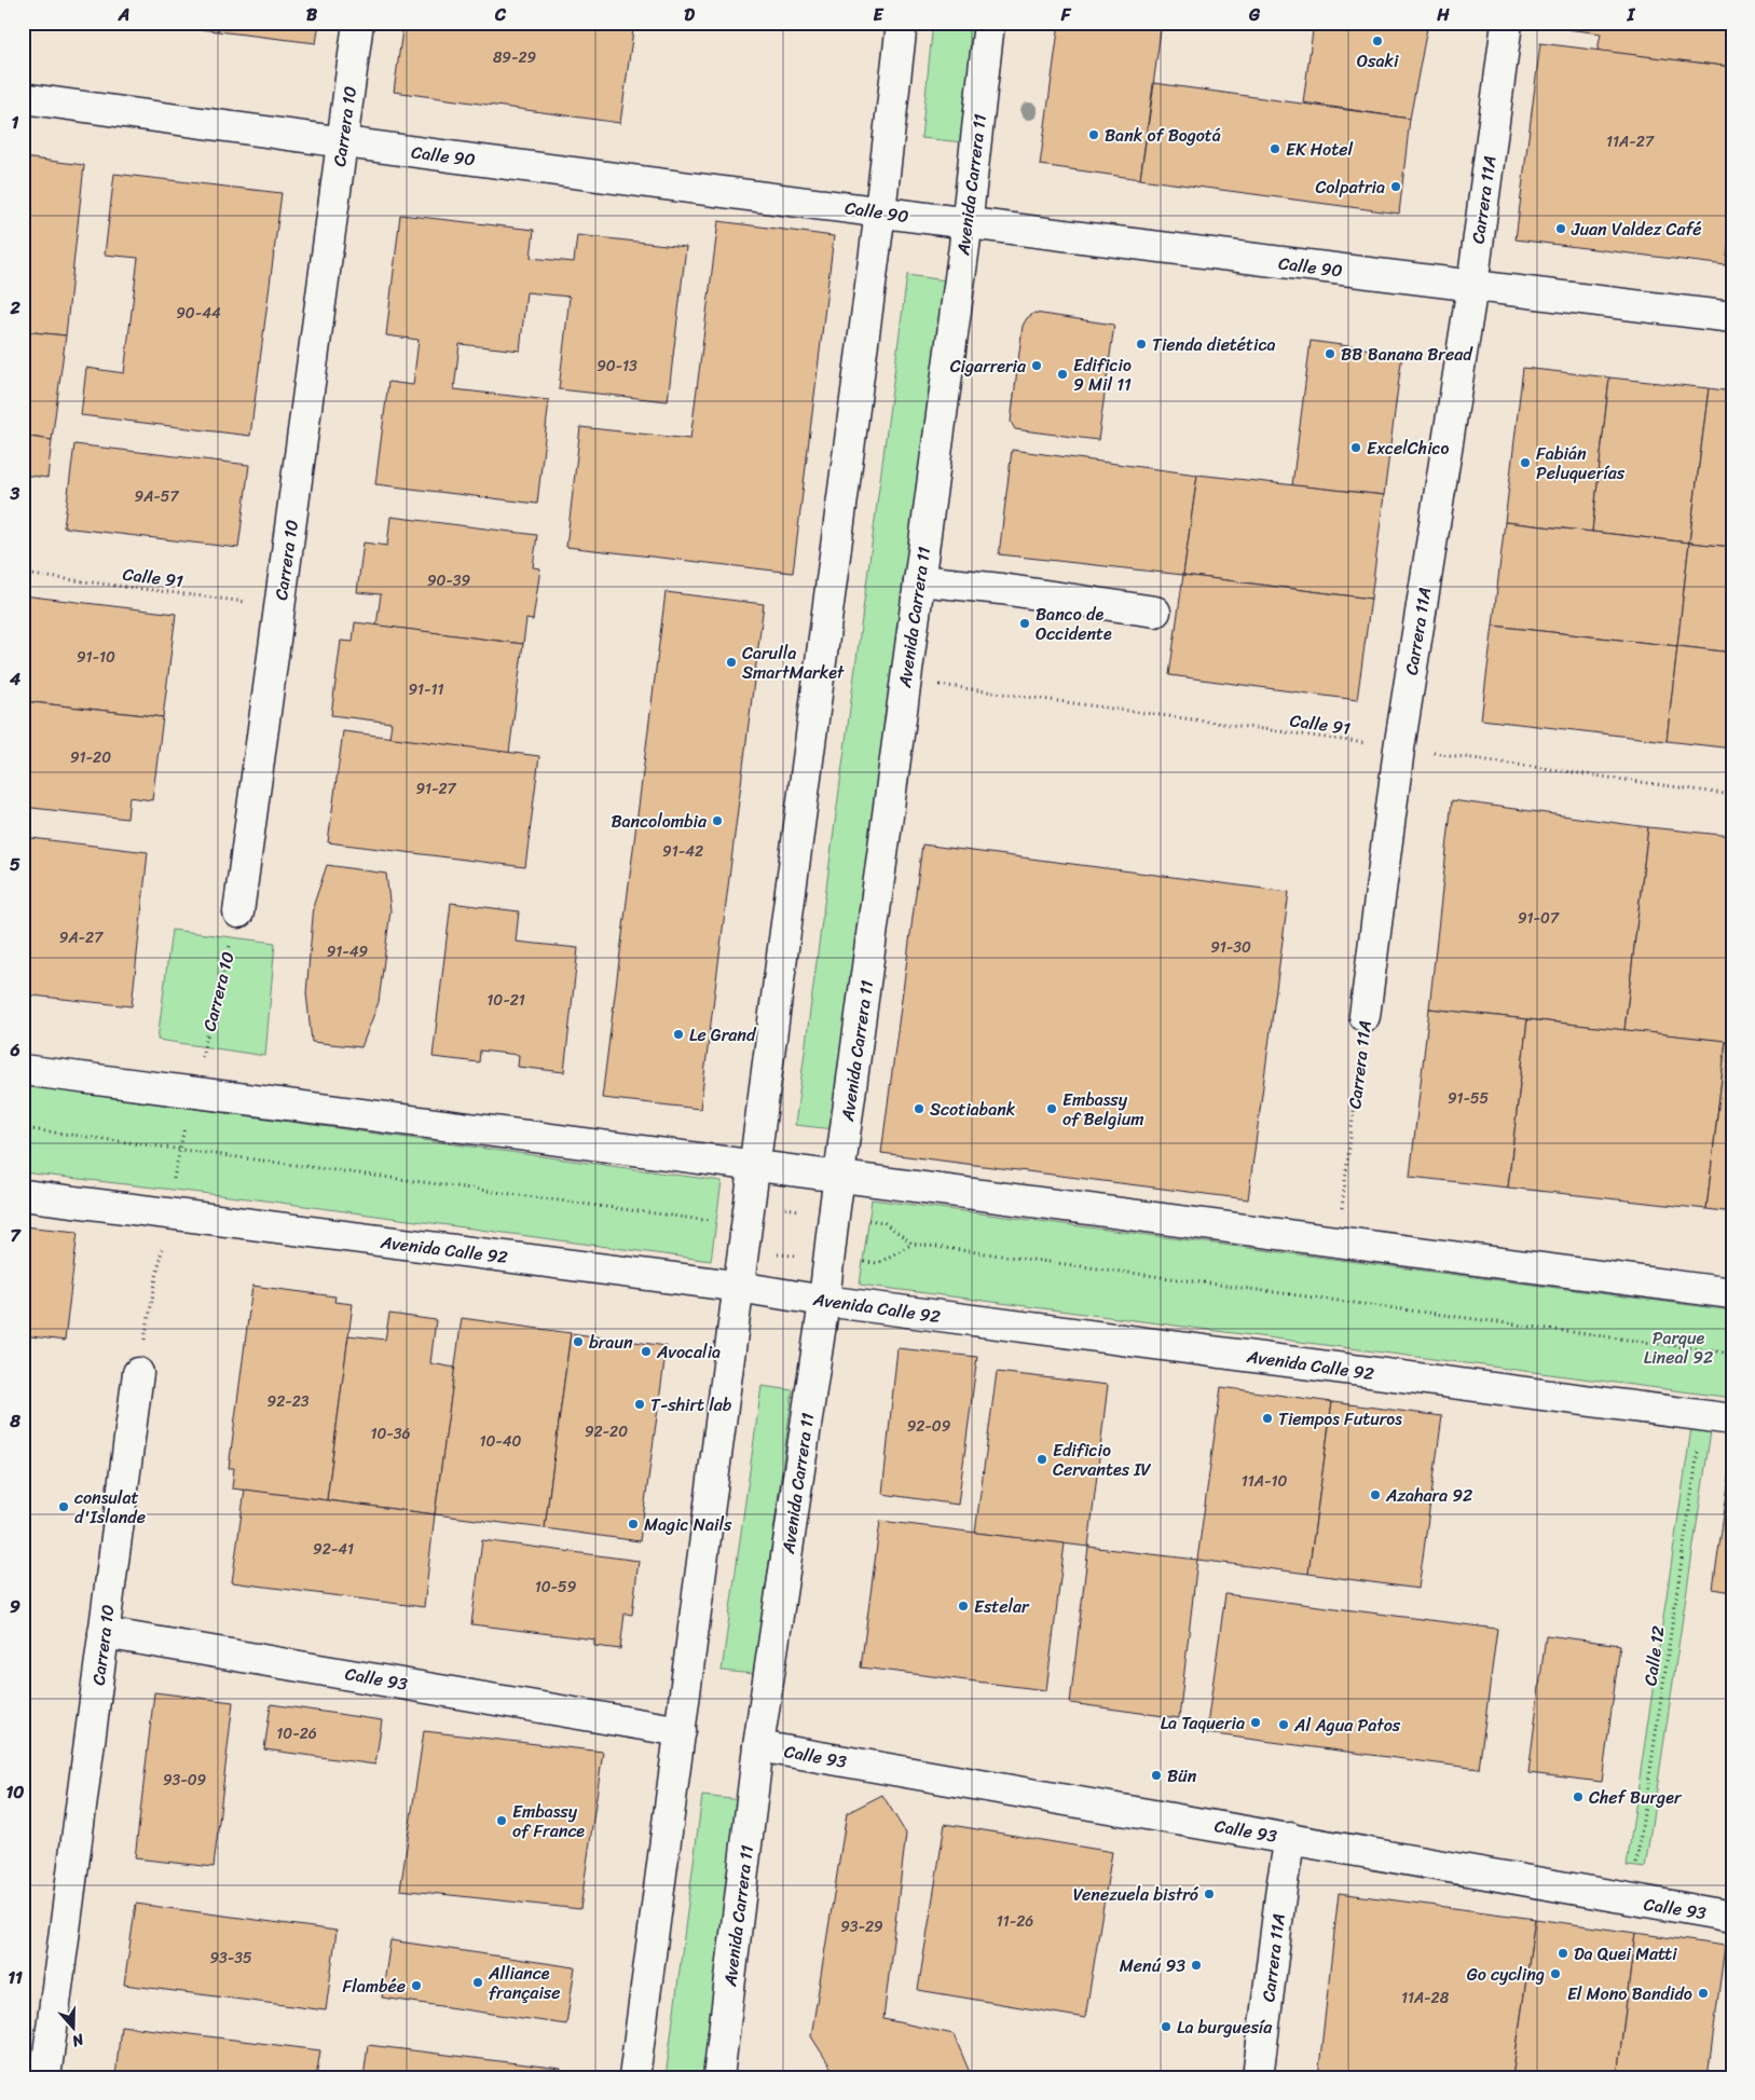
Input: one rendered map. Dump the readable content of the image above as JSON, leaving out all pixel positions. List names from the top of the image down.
{
  "streets": {
    "main road": [
      "Carrera 10",
      "Calle 90",
      "Avenida Carrera 11",
      "Carrera 11A",
      "Avenida Calle 92",
      "Calle 93"
    ],
    "path": ["Calle 91", "Calle 12"]
  },
  "crossings": [
    ["Carrera 10", "Calle 90"],
    ["Carrera 10", "Calle 91"],
    ["Carrera 10", "Calle 93"],
    ["Calle 90", "Avenida Carrera 11"],
    ["Calle 90", "Carrera 11A"],
    ["Avenida Carrera 11", "Calle 91"],
    ["Avenida Carrera 11", "Avenida Calle 92"],
    ["Avenida Carrera 11", "Calle 93"],
    ["Carrera 11A", "Calle 91"],
    ["Carrera 11A", "Calle 93"],
    ["Avenida Calle 92", "Calle 12"],
    ["Calle 12", "Calle 93"]
  ],
  "parks": ["Parque Lineal 92"],
  "places": [
    "Osaki",
    "Bank of Bogotá",
    "EK Hotel",
    "Colpatria",
    "Juan Valdez Café",
    "Tienda dietética",
    "BB Banana Bread",
    "Cigarreria",
    "Edificio 9 Mil 11",
    "ExcelChico",
    "Fabián Peluquerías",
    "Banco de Occidente",
    "Carulla SmartMarket",
    "Bancolombia",
    "Le Grand",
    "Scotiabank",
    "Embassy of Belgium",
    "braun",
    "Avocalia",
    "T-shirt lab",
    "Tiempos Futuros",
    "Edificio Cervantes IV",
    "Azahara 92",
    "consulat d'Islande",
    "Magic Nails",
    "Estelar",
    "La Taqueria",
    "Al Agua Patos",
    "Bün",
    "Chef Burger",
    "Embassy of France",
    "Venezuela bistró",
    "Da Quei Matti",
    "Menú 93",
    "Go cycling",
    "Alliance française",
    "Flambée",
    "El Mono Bandido",
    "La burguesía"
  ],
  "house_numbers": [
    "89-29",
    "11A-27",
    "90-44",
    "90-13",
    "9A-57",
    "90-39",
    "91-10",
    "91-11",
    "91-20",
    "91-27",
    "91-42",
    "91-07",
    "9A-27",
    "91-30",
    "91-49",
    "10-21",
    "91-55",
    "92-23",
    "92-09",
    "92-20",
    "10-36",
    "10-40",
    "11A-10",
    "92-41",
    "10-59",
    "10-26",
    "93-09",
    "11-26",
    "93-29",
    "93-35",
    "11A-28"
  ],
  "north": "bottom",
  "grid": {
    "columns": [
      "A",
      "B",
      "C",
      "D",
      "E",
      "F",
      "G",
      "H",
      "I"
    ],
    "rows": [
      "1",
      "2",
      "3",
      "4",
      "5",
      "6",
      "7",
      "8",
      "9",
      "10",
      "11"
    ]
  }
}
